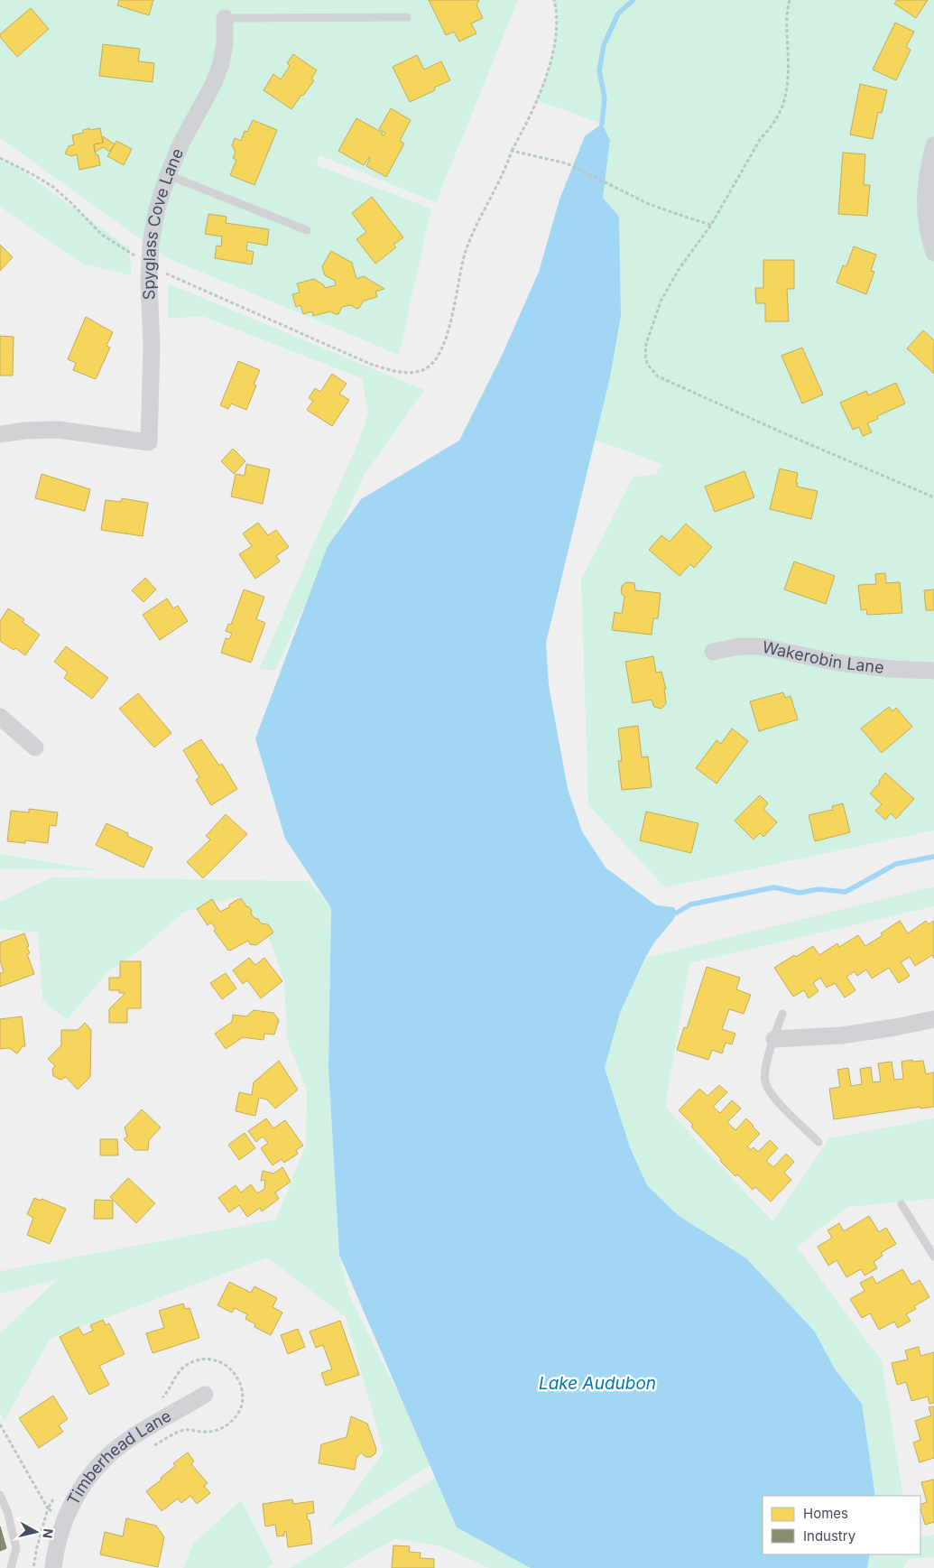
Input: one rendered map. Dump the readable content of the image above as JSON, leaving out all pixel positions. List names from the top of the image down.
{
  "streets": {
    "street": ["Spyglass Cove Lane", "Wakerobin Lane", "Timberhead Lane"]
  },
  "water": ["Lake Audubon"],
  "legend": ["Homes", "Industry"],
  "north": "right"
}
